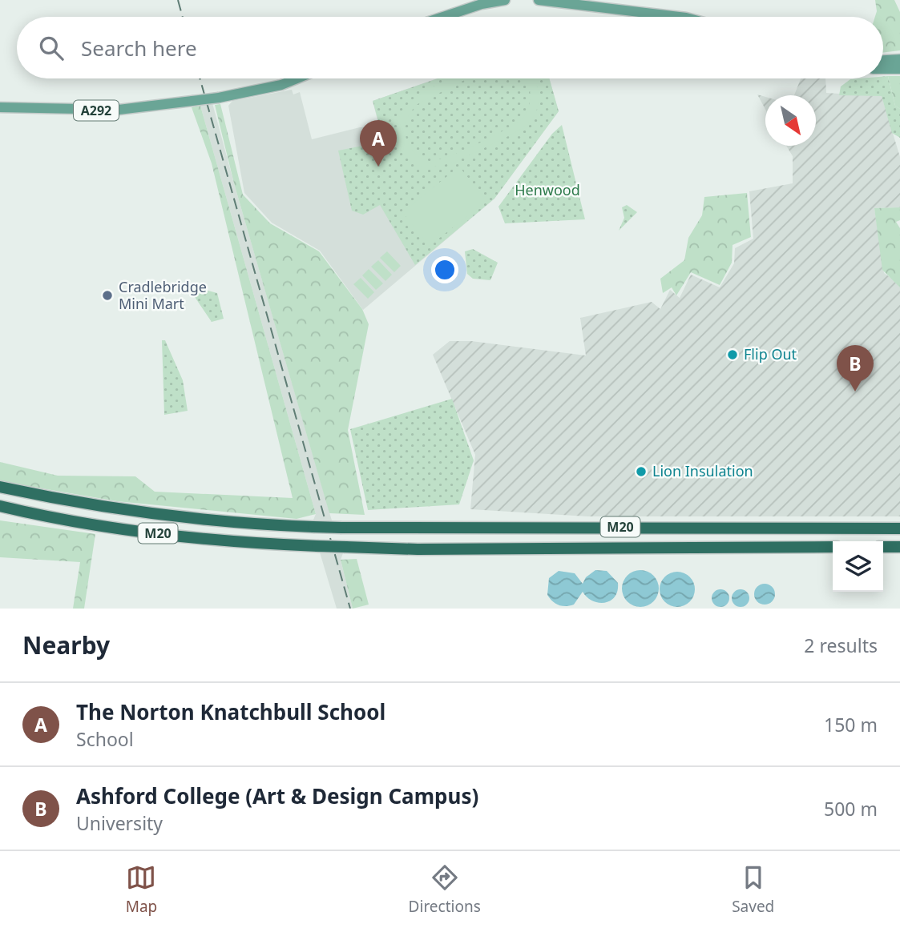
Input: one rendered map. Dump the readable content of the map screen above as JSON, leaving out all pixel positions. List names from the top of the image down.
{
  "streets": {
    "highway": ["M20"],
    "main road": ["A292"]
  },
  "parks": ["Henwood"],
  "places": ["Cradlebridge Mini Mart", "Flip Out", "Lion Insulation"],
  "north": "bottom right",
  "page": {
    "search": "Search here",
    "pins": ["A", "B"],
    "heading": ["Nearby", "2 results"],
    "list": [
      {
        "mark": "A",
        "name": "The Norton Knatchbull School",
        "note": "School",
        "value": "150 m"
      },
      {
        "mark": "B",
        "name": "Ashford College (Art & Design Campus)",
        "note": "University",
        "value": "500 m"
      }
    ],
    "nav": ["Map", "Directions", "Saved"]
  }
}
